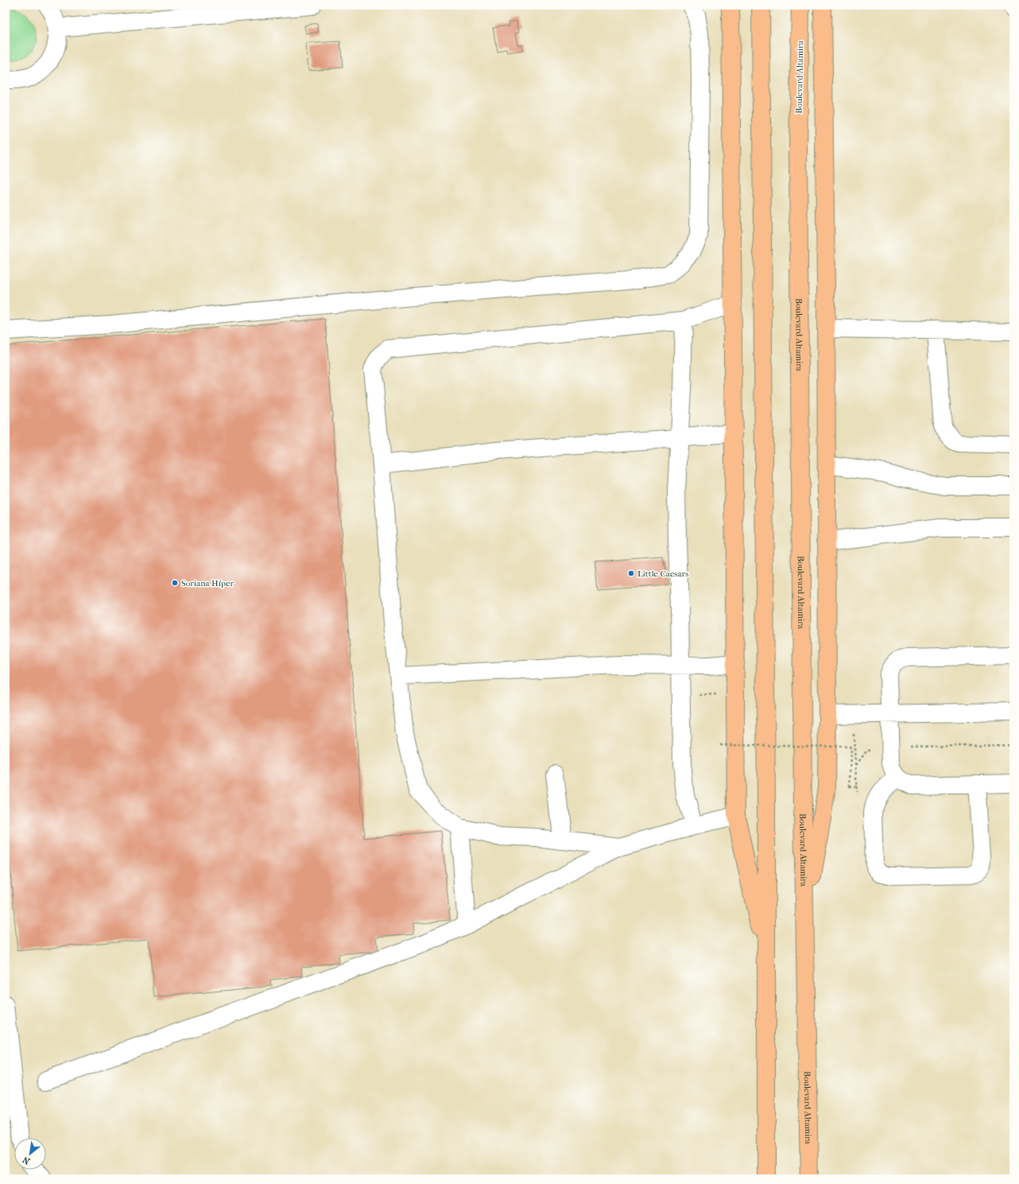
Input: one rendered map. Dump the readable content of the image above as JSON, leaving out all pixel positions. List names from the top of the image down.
{
  "streets": {
    "main road": ["Boulevard Altamira"]
  },
  "places": ["Little Caesars", "Soriana Híper"],
  "north": "bottom left"
}
